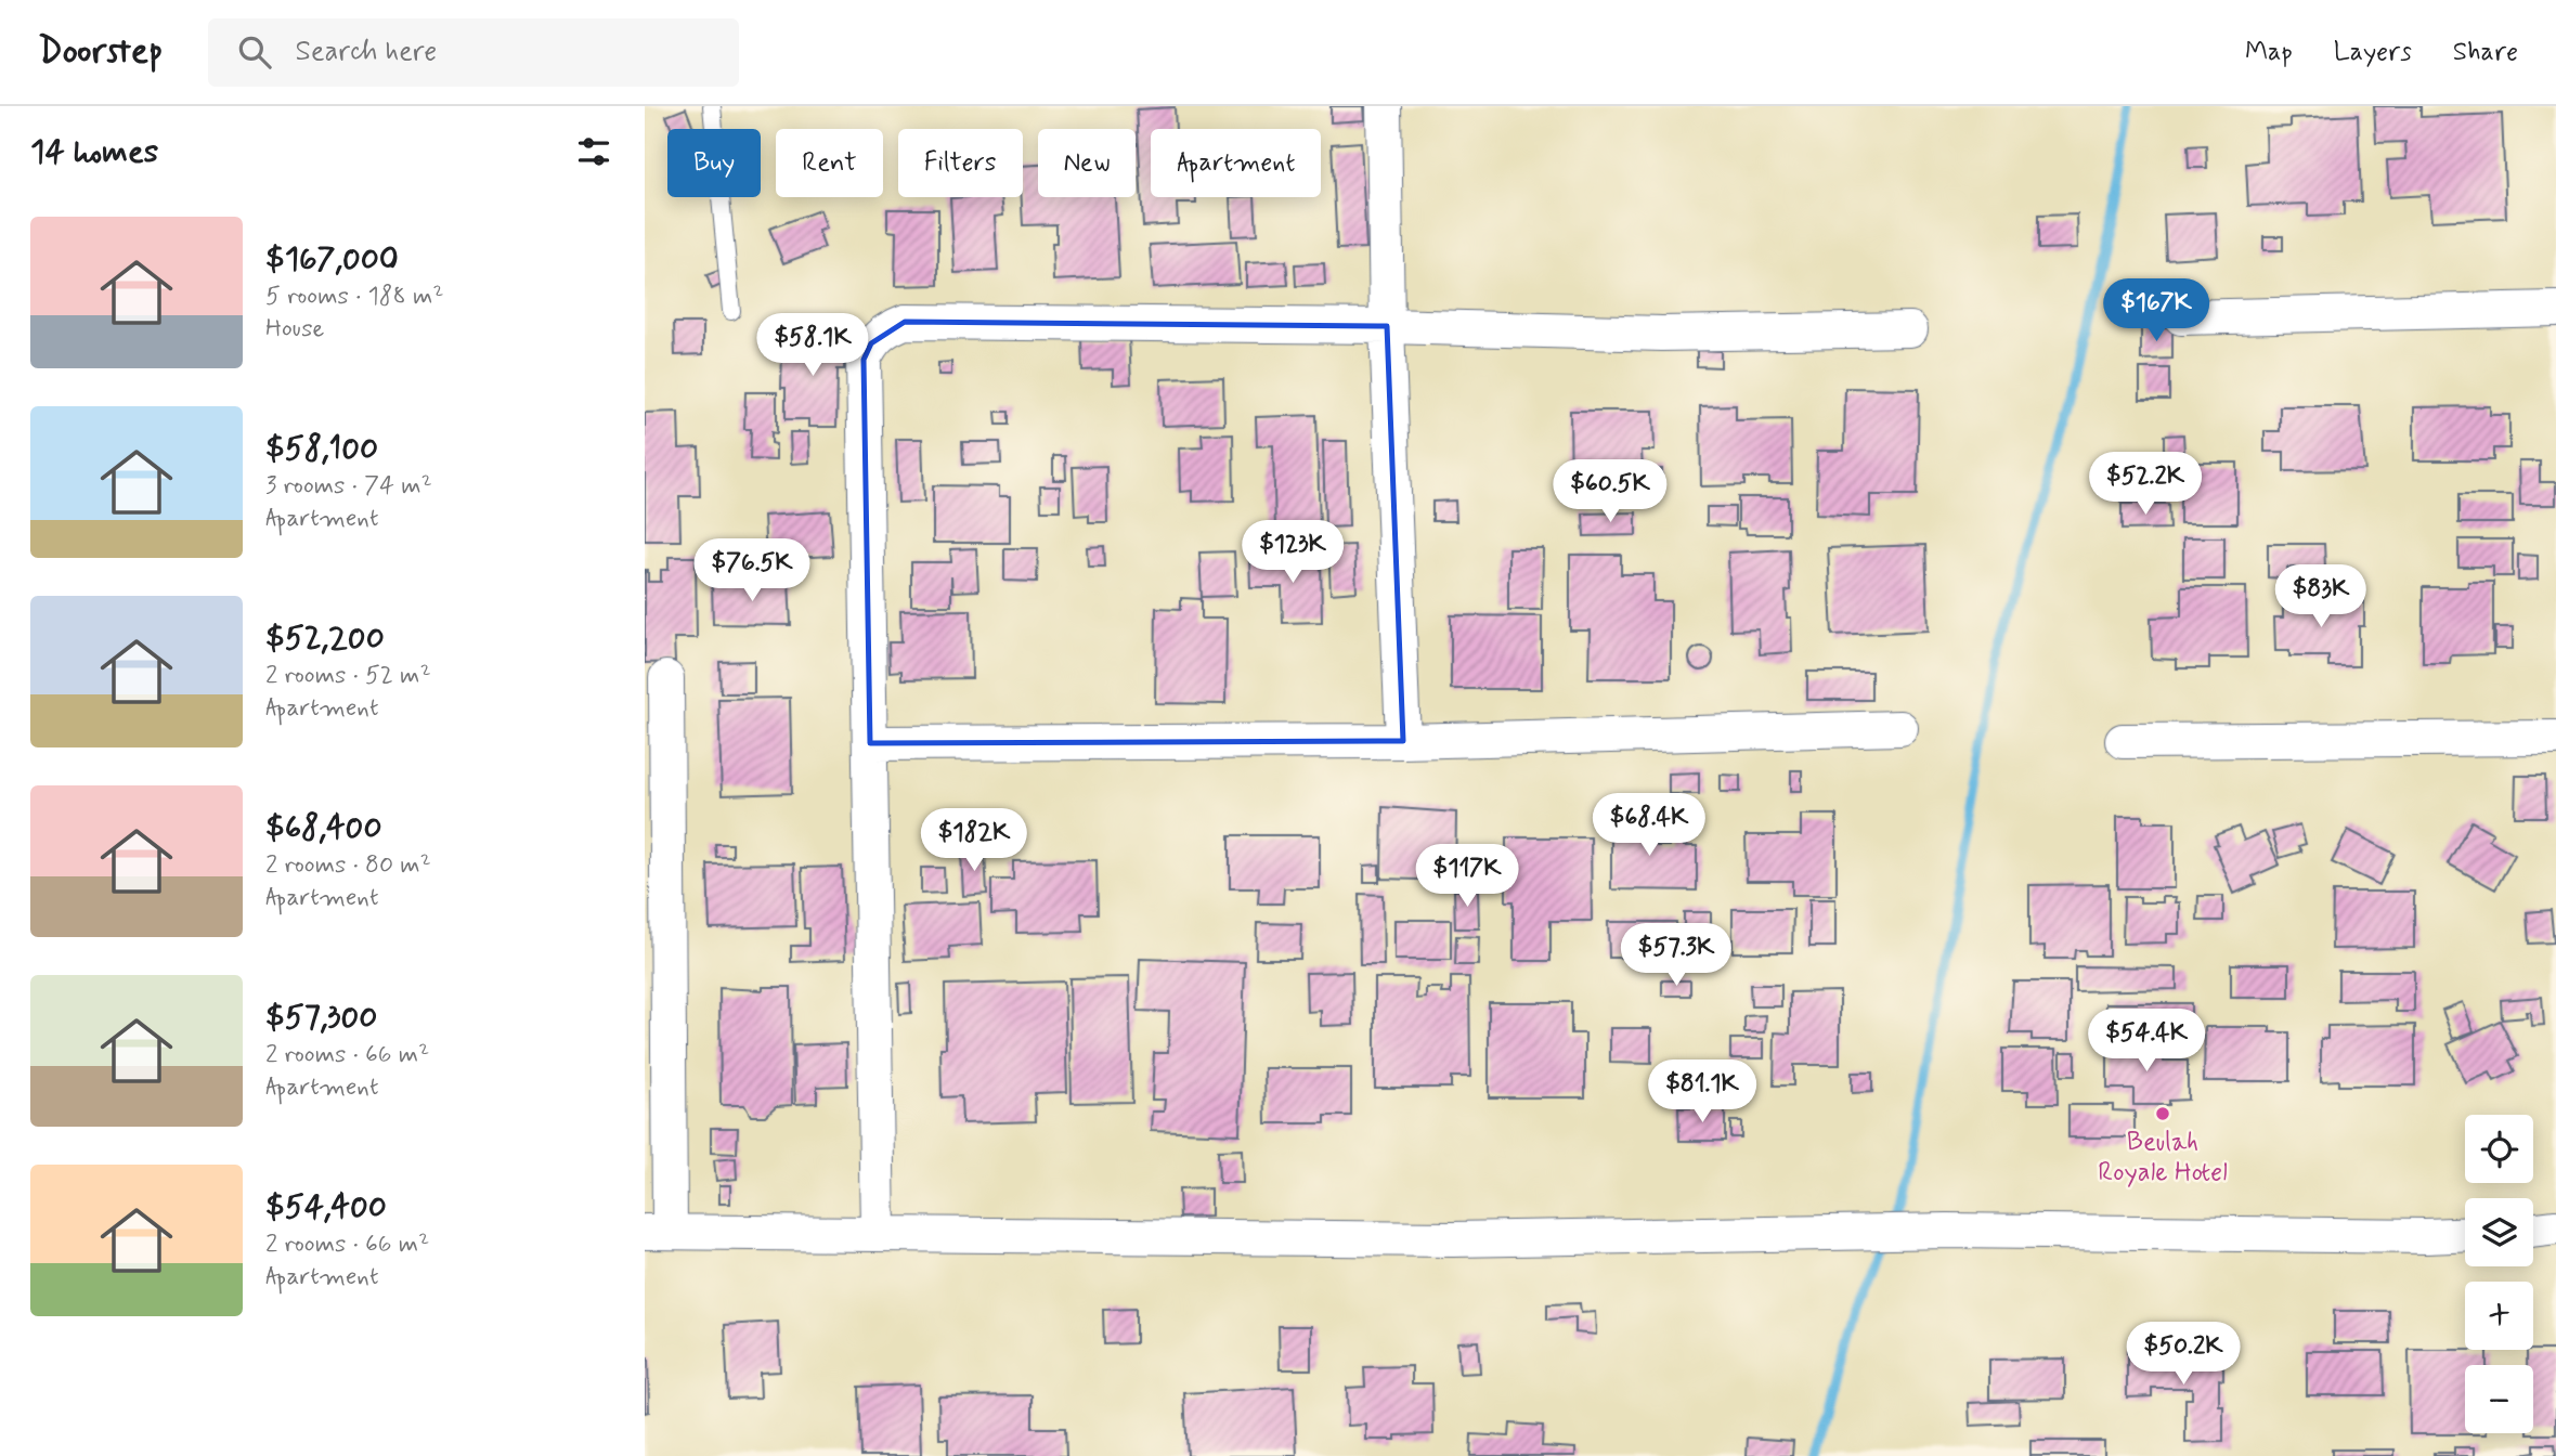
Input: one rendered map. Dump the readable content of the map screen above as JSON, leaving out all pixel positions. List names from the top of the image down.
{
  "places": ["Beulah Royale Hotel"],
  "page": {
    "header": "Doorstep",
    "search": "Search here",
    "nav": ["Map", "Layers", "Share"],
    "heading": "14 homes",
    "chip": [
      "Buy",
      "Rent",
      "Filters",
      "New",
      "Apartment"
    ],
    "list": [
      {
        "name": "$167,000",
        "note": "5 rooms · 188 m² · House"
      },
      {
        "name": "$58,100",
        "note": "3 rooms · 74 m² · Apartment"
      },
      {
        "name": "$52,200",
        "note": "2 rooms · 52 m² · Apartment"
      },
      {
        "name": "$68,400",
        "note": "2 rooms · 80 m² · Apartment"
      },
      {
        "name": "$57,300",
        "note": "2 rooms · 66 m² · Apartment"
      },
      {
        "name": "$54,400",
        "note": "2 rooms · 66 m² · Apartment"
      }
    ],
    "price": [
      "$167K",
      "$58.1K",
      "$52.2K",
      "$60.5K",
      "$123K",
      "$76.5K",
      "$83K",
      "$68.4K",
      "$182K",
      "$117K",
      "$57.3K",
      "$54.4K",
      "$81.1K",
      "$50.2K"
    ],
    "map_buttons": ["+", "−"]
  }
}
